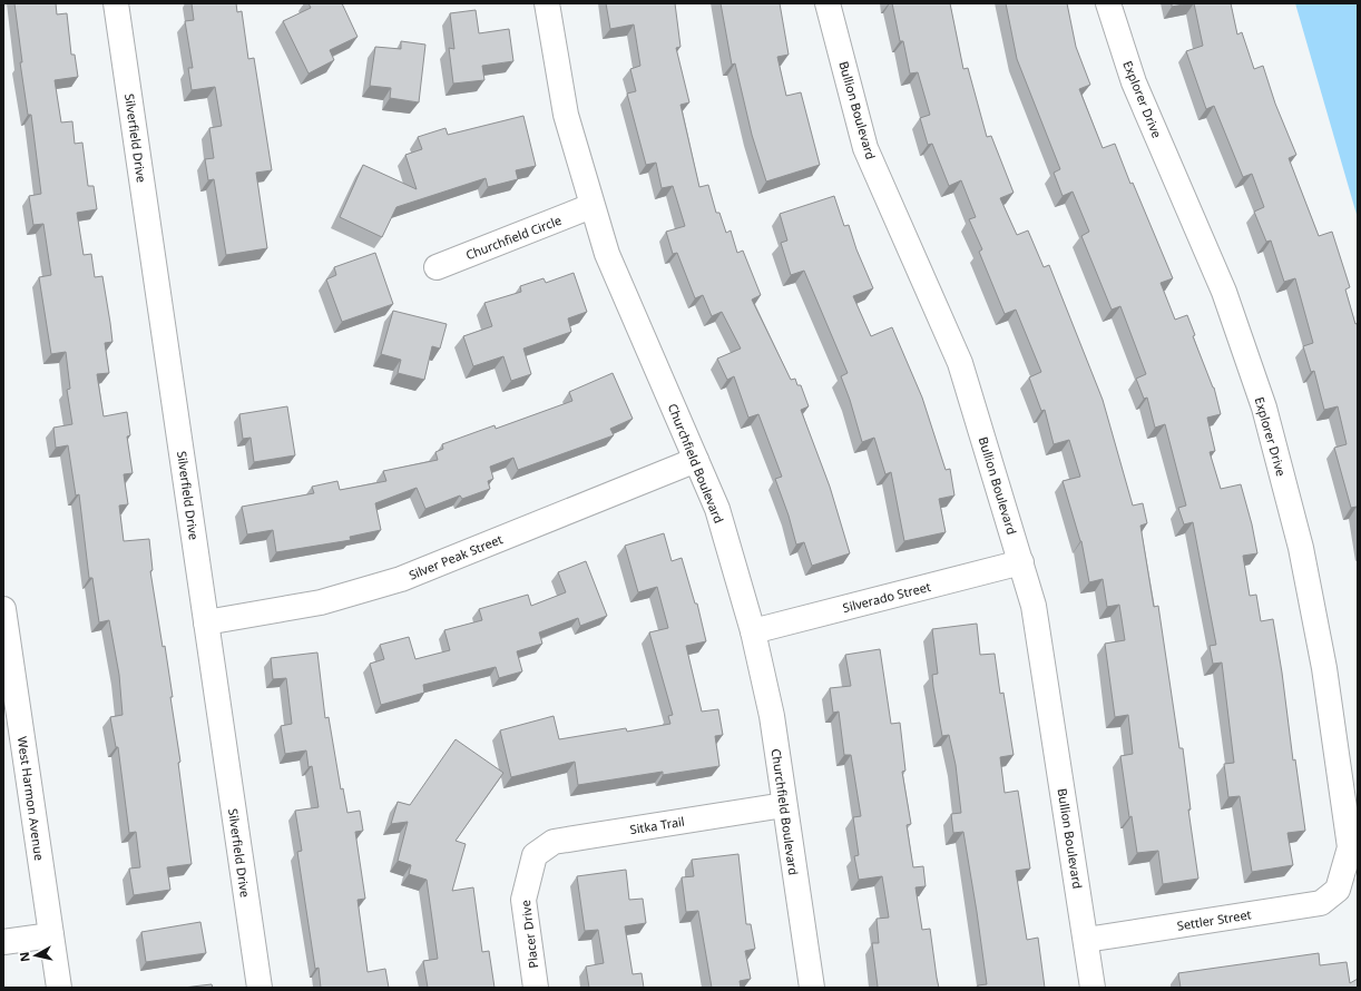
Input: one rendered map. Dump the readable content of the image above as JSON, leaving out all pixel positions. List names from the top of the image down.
{
  "streets": {
    "street": [
      "Explorer Drive",
      "Bullion Boulevard",
      "Silverfield Drive",
      "Churchfield Circle",
      "Churchfield Boulevard",
      "Silver Peak Street",
      "Silverado Street",
      "West Harmon Avenue",
      "Sitka Trail",
      "Settler Street",
      "Placer Drive"
    ]
  },
  "crossings": [
    ["Explorer Drive", "Settler Street"],
    ["Bullion Boulevard", "Silverado Street"],
    ["Bullion Boulevard", "Settler Street"],
    ["Silverfield Drive", "Silver Peak Street"],
    ["Churchfield Circle", "Churchfield Boulevard"],
    ["Churchfield Boulevard", "Silver Peak Street"],
    ["Churchfield Boulevard", "Silverado Street"],
    ["Churchfield Boulevard", "Sitka Trail"],
    ["Sitka Trail", "Placer Drive"]
  ],
  "north": "left"
}
